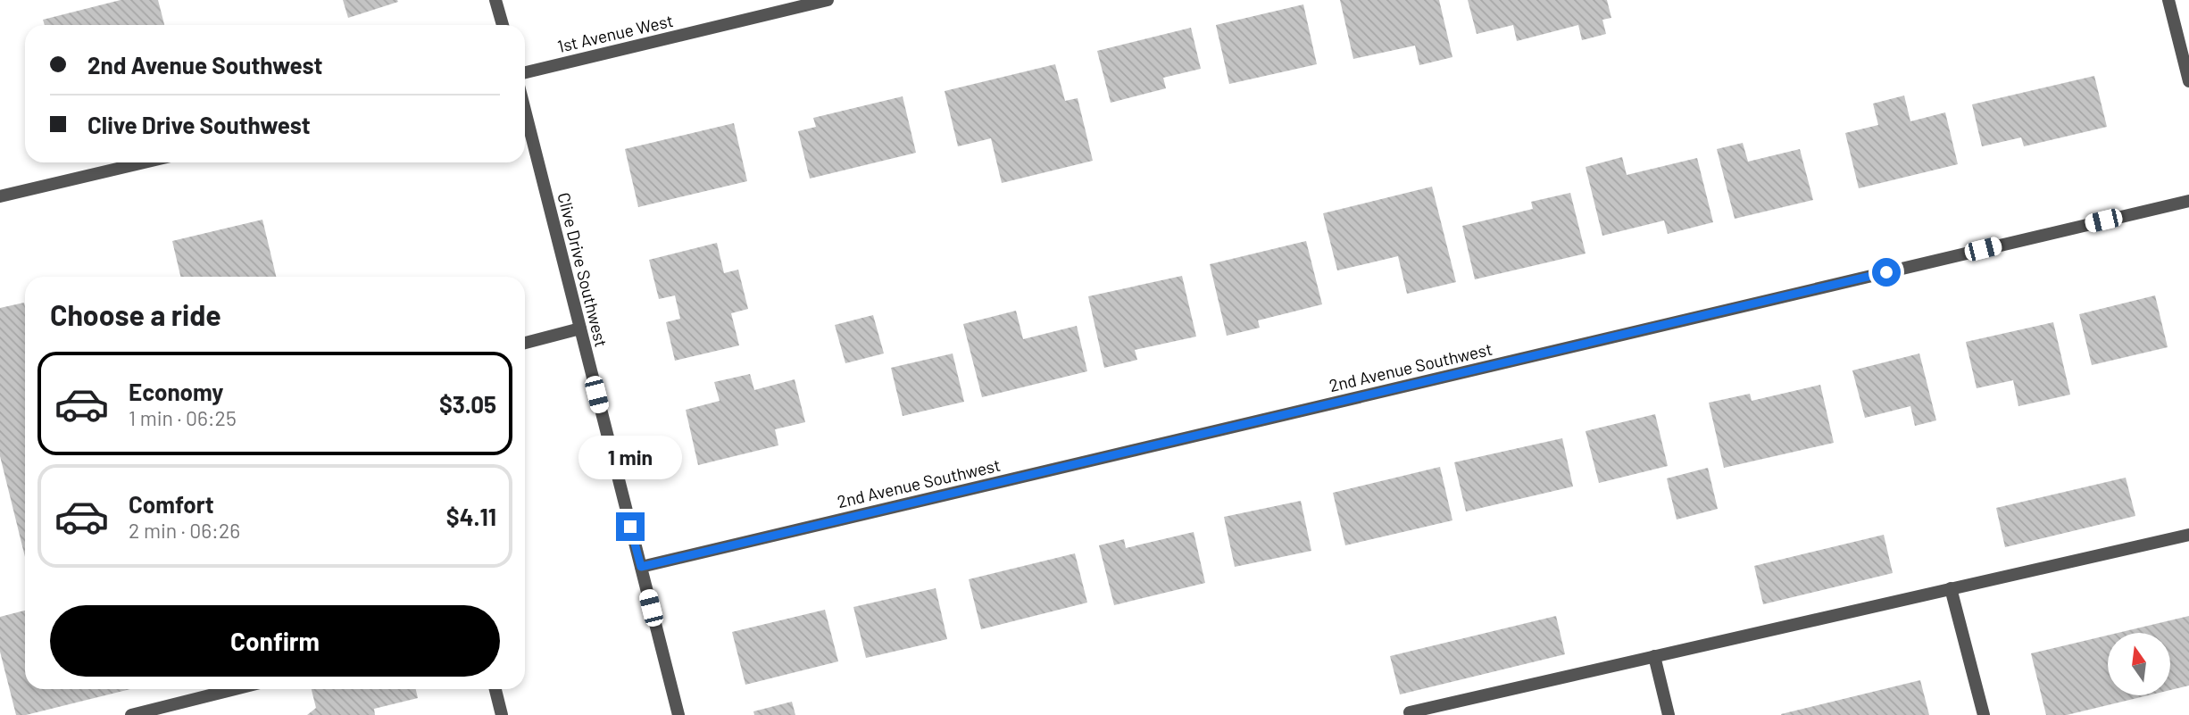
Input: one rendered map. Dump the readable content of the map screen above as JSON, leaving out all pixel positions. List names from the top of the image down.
{
  "streets": {
    "street": ["1st Avenue West", "Clive Drive Southwest", "2nd Avenue Southwest"]
  },
  "crossings": [
    ["Clive Drive Southwest", "2nd Avenue Southwest"]
  ],
  "north": "top",
  "page": {
    "banner": ["2nd Avenue Southwest", "Clive Drive Southwest"],
    "heading": "Choose a ride",
    "list": [
      {
        "name": "Economy",
        "note": "1 min · 06:25",
        "value": "$3.05"
      },
      {
        "name": "Comfort",
        "note": "2 min · 06:26",
        "value": "$4.11"
      }
    ],
    "bubble": "1 min",
    "buttons": "Confirm"
  }
}
